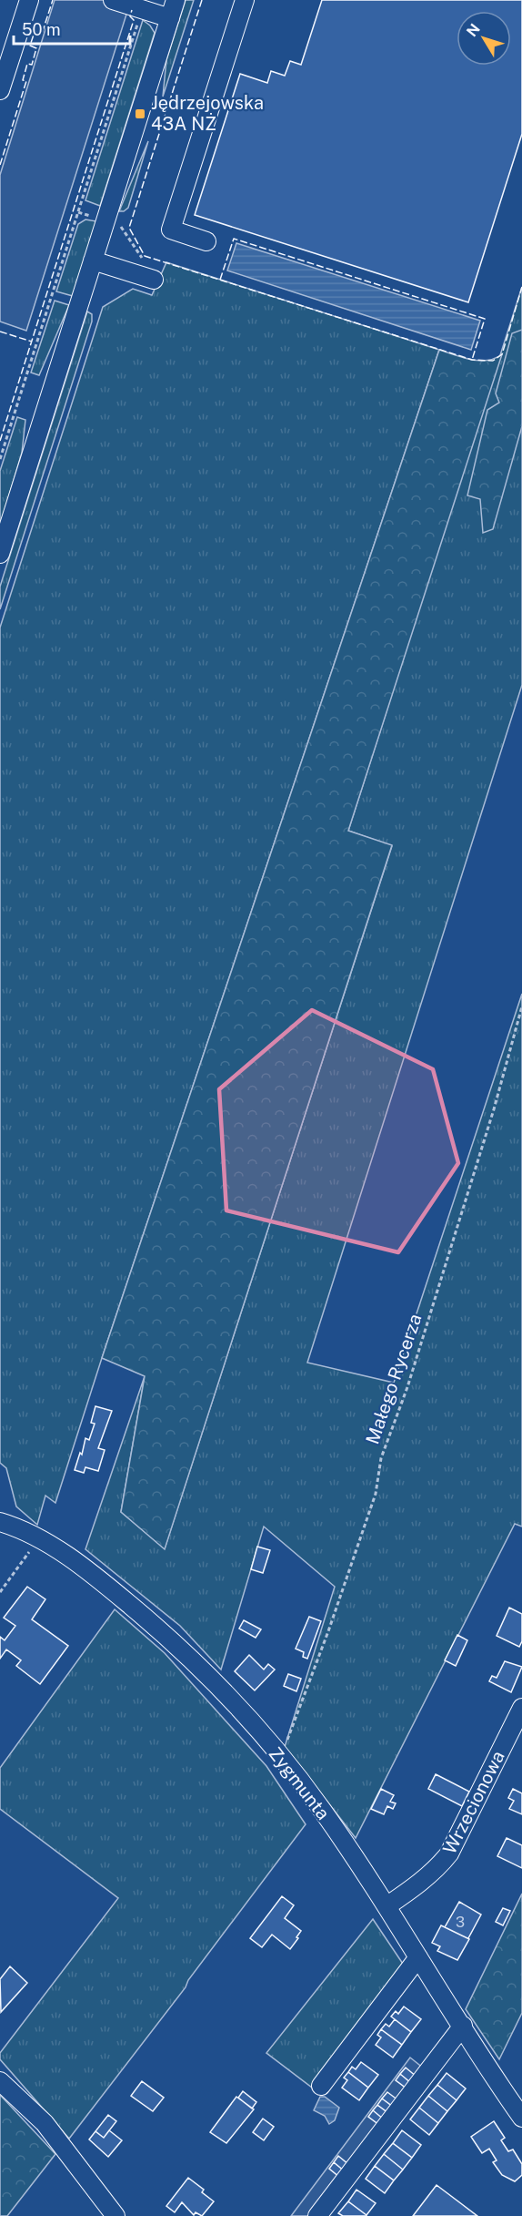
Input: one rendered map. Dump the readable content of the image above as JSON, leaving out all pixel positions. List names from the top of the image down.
{
  "streets": {
    "street": ["Zygmunta", "Wrzecionowa"],
    "path": ["Małego Rycerza"]
  },
  "crossings": [
    ["Małego Rycerza", "Zygmunta"],
    ["Zygmunta", "Wrzecionowa"]
  ],
  "places": {
    "transit": ["Jędrzejowska 43A NŻ"]
  },
  "house_numbers": ["3"],
  "scale_bar": "50 m",
  "north": "top left"
}
